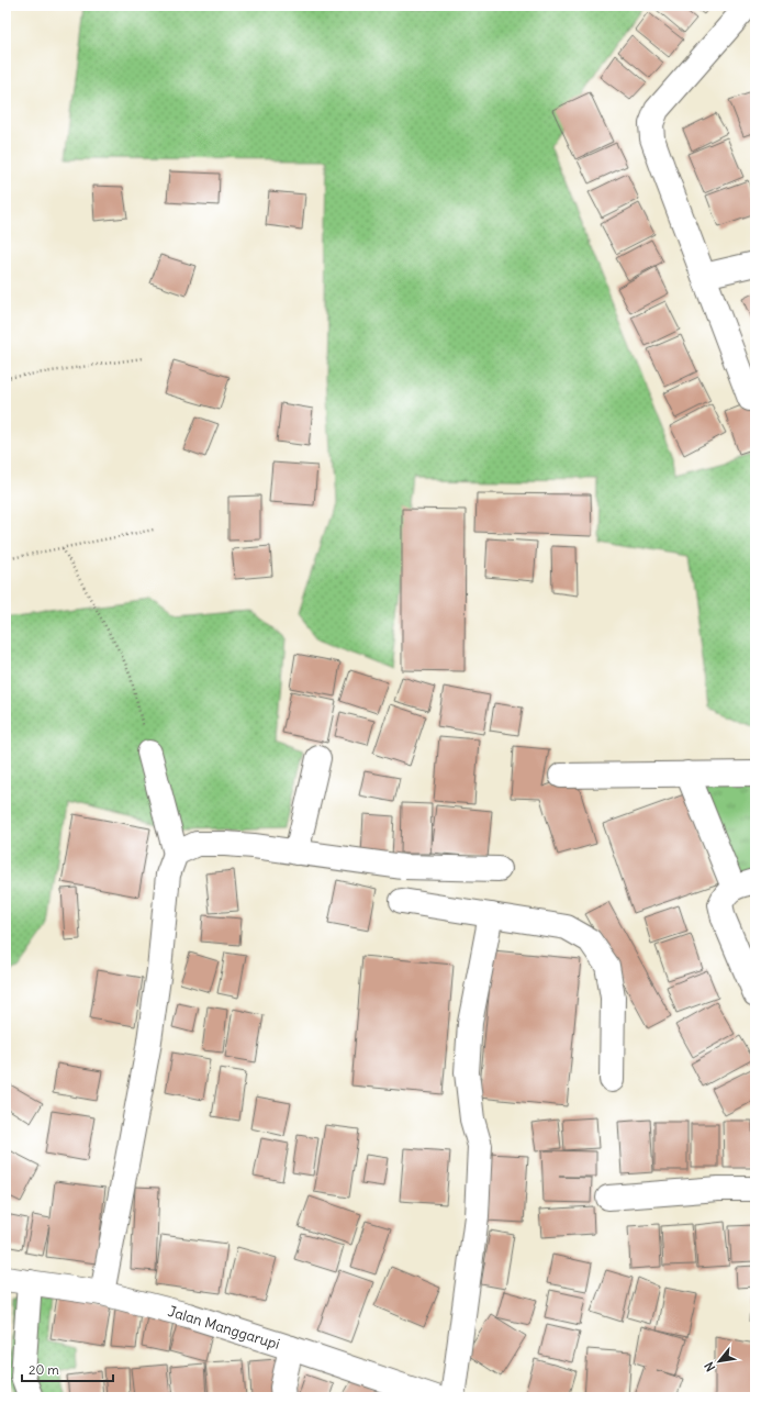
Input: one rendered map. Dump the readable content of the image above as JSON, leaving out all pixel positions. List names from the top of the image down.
{
  "streets": {
    "street": ["Jalan Manggarupi"]
  },
  "scale_bar": "20 m",
  "north": "bottom left"
}
